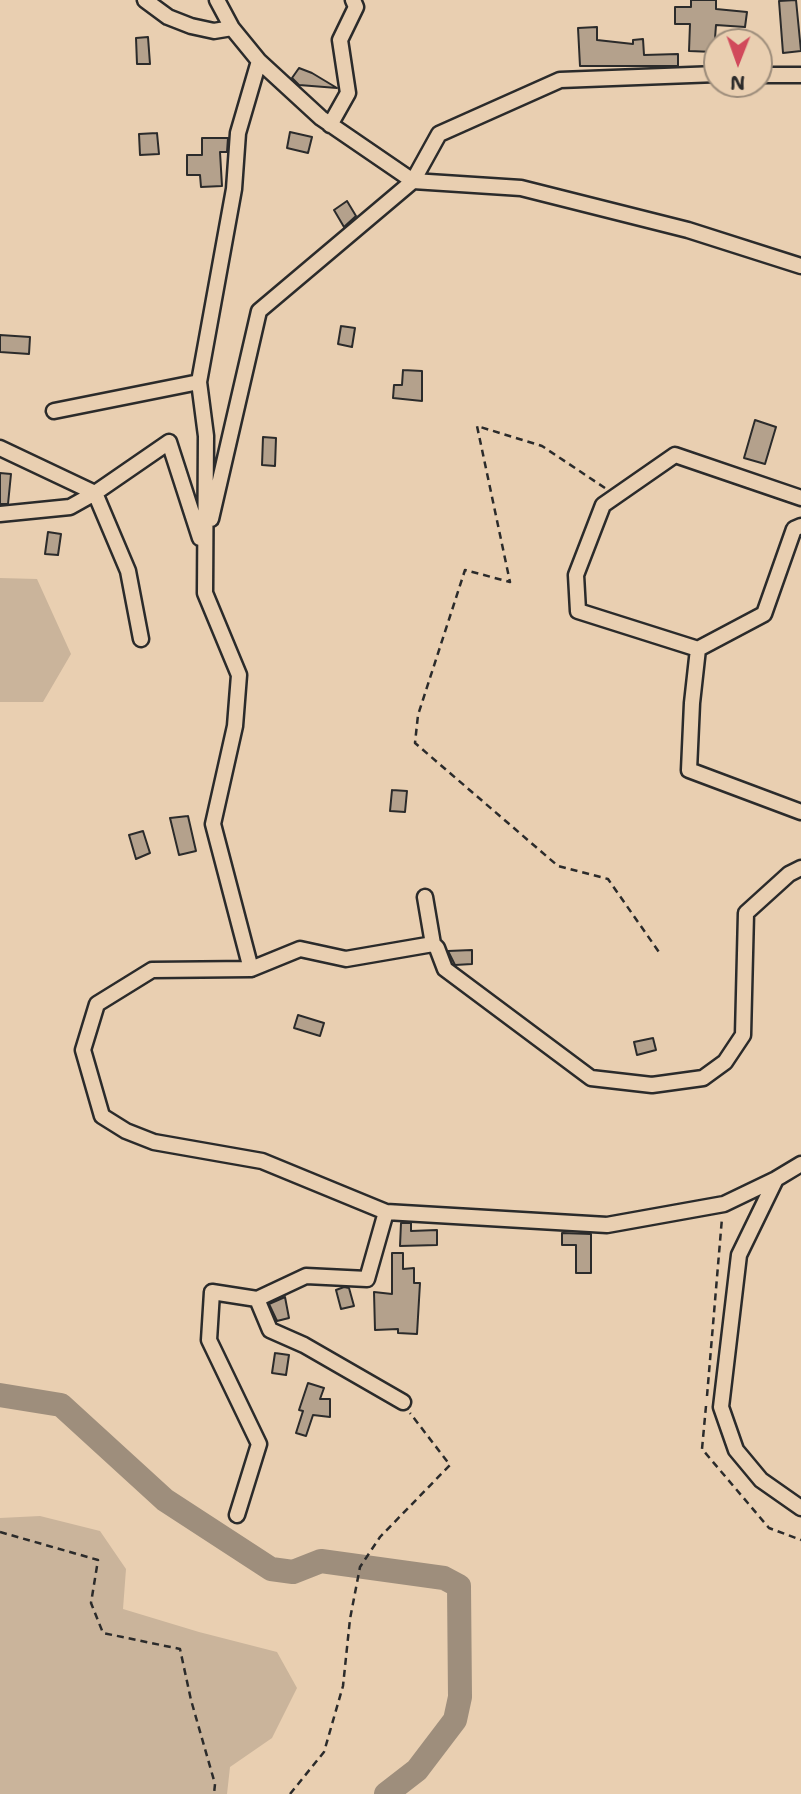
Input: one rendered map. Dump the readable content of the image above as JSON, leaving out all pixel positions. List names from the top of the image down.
{
  "north": "bottom"
}
